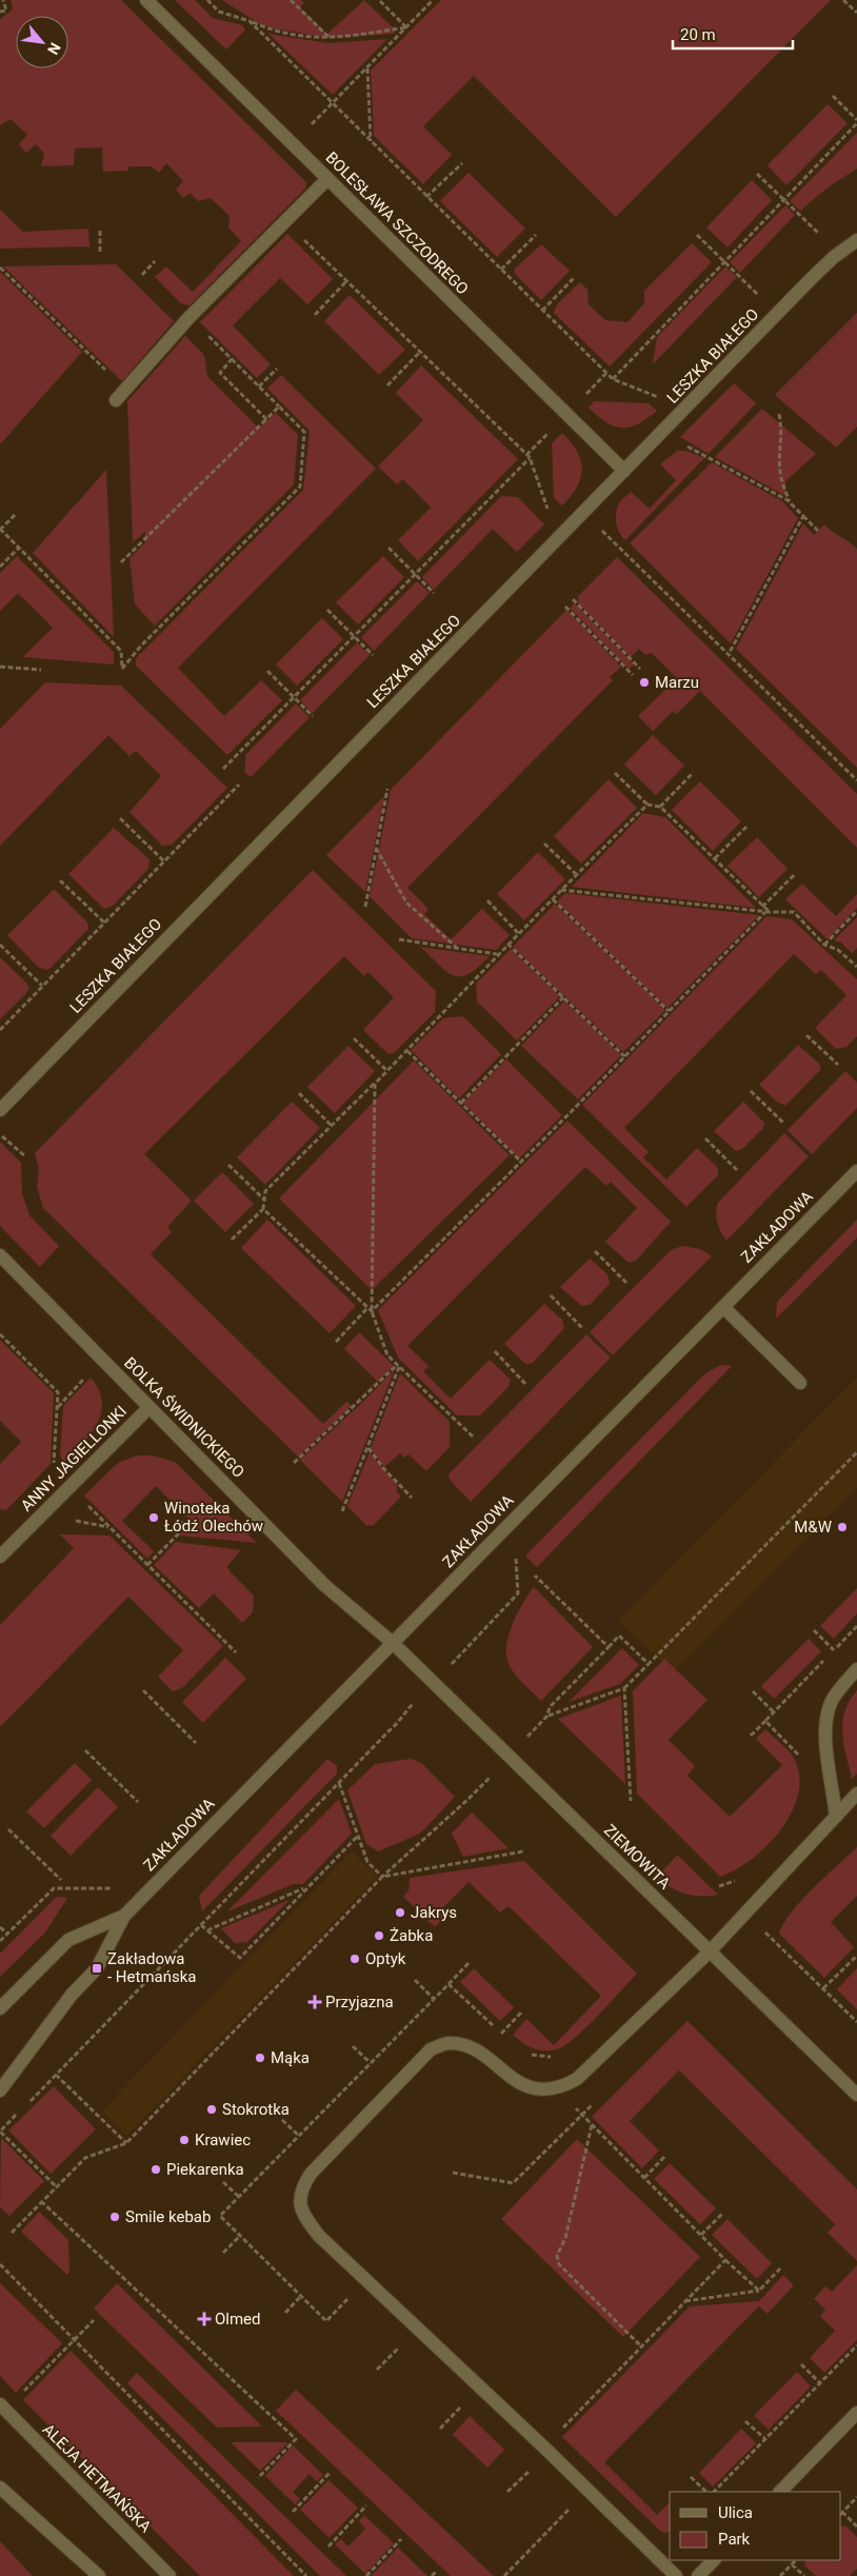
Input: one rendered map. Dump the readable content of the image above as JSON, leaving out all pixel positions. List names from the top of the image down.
{
  "streets": {
    "street": [
      "BOLESŁAWA SZCZODREGO",
      "LESZKA BIAŁEGO",
      "ZAKŁADOWA",
      "BOLKA ŚWIDNICKIEGO",
      "ANNY JAGIELLONKI",
      "ZIEMOWITA",
      "ALEJA HETMAŃSKA"
    ]
  },
  "crossings": [
    ["BOLESŁAWA SZCZODREGO", "LESZKA BIAŁEGO"],
    ["ZAKŁADOWA", "BOLKA ŚWIDNICKIEGO"],
    ["ZAKŁADOWA", "ZIEMOWITA"],
    ["BOLKA ŚWIDNICKIEGO", "ANNY JAGIELLONKI"],
    ["BOLKA ŚWIDNICKIEGO", "ZIEMOWITA"]
  ],
  "places": {
    "other": [
      "Marzu",
      "Winoteka Łódź Olechów",
      "M&W",
      "Jakrys",
      "Żabka",
      "Optyk",
      "Mąka",
      "Stokrotka",
      "Krawiec",
      "Piekarenka",
      "Smile kebab"
    ],
    "transit": ["Zakładowa - Hetmańska"],
    "health": ["Przyjazna", "Olmed"]
  },
  "legend": ["Ulica", "Park"],
  "scale_bar": "20 m",
  "north": "bottom right"
}
